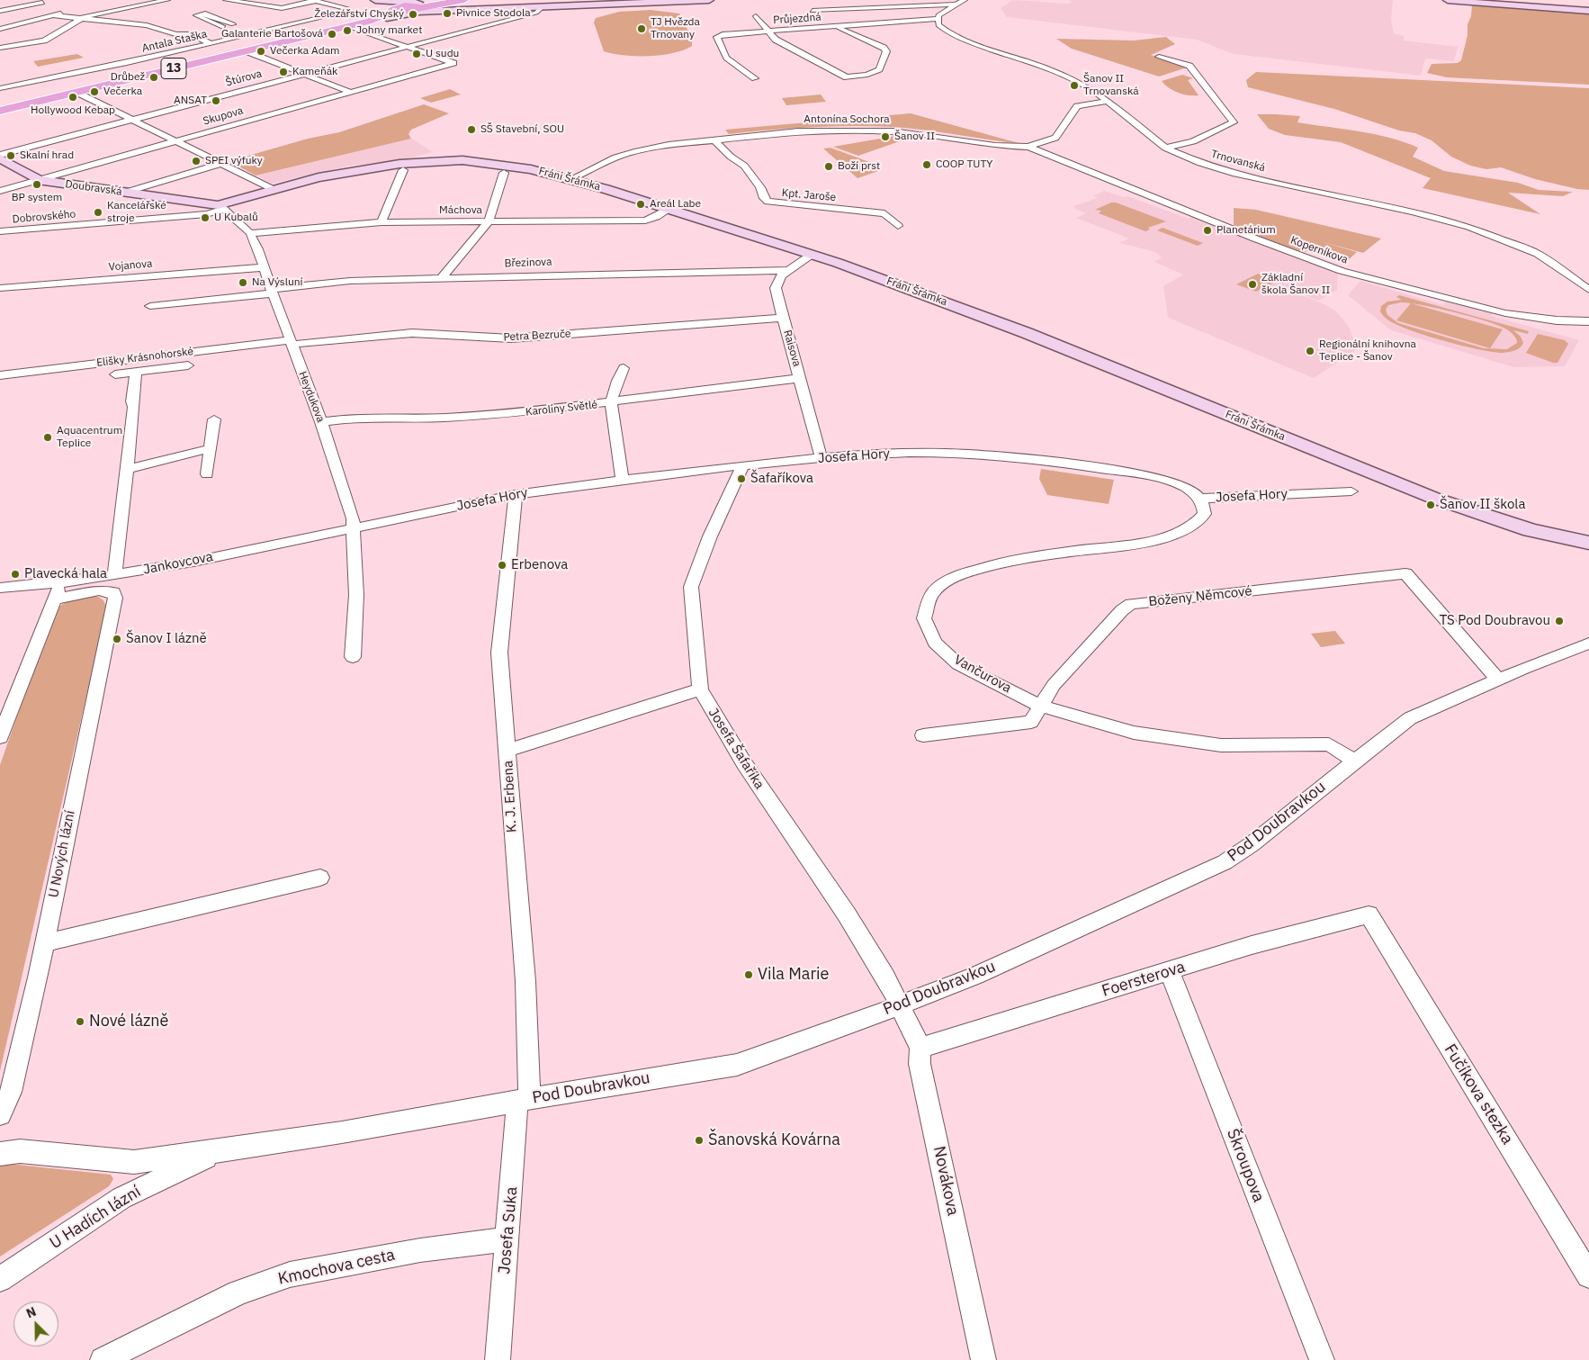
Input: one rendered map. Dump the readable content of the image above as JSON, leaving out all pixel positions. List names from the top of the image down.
{
  "streets": {
    "main road": ["13"],
    "street": [
      "Průjezdná",
      "Antala Staška",
      "Štúrova",
      "Skupova",
      "Antonína Sochora",
      "Trnovanská",
      "Fráni Šrámka",
      "Doubravská",
      "Kpt. Jaroše",
      "Máchova",
      "Dobrovského",
      "Koperníkova",
      "Březinova",
      "Vojanova",
      "Petra Bezruče",
      "Raisova",
      "Elišky Krásnohorské",
      "Heydukova",
      "Karoliny Světlé",
      "Josefa Hory",
      "Jankovcova",
      "Boženy Němcové",
      "Vančurova",
      "Josefa Šafaříka",
      "K. J. Erbena",
      "Pod Doubravkou",
      "U Nových lázní",
      "Foersterova",
      "Fučíkova stezka",
      "Škroupova",
      "Novákova",
      "U Hadích lázní",
      "Josefa Suka",
      "Kmochova cesta"
    ]
  },
  "crossings": [
    ["Průjezdná", "Trnovanská"],
    ["Štúrova", "Skupova"],
    ["Skupova", "Doubravská"],
    ["Antonína Sochora", "Trnovanská"],
    ["Antonína Sochora", "Fráni Šrámka"],
    ["Antonína Sochora", "Kpt. Jaroše"],
    ["Antonína Sochora", "Koperníkova"],
    ["Fráni Šrámka", "Doubravská"],
    ["Fráni Šrámka", "Máchova"],
    ["Fráni Šrámka", "Dobrovského"],
    ["Doubravská", "Dobrovského"],
    ["Březinova", "Raisova"],
    ["Březinova", "Heydukova"],
    ["Vojanova", "Heydukova"],
    ["Petra Bezruče", "Raisova"],
    ["Petra Bezruče", "Elišky Krásnohorské"],
    ["Petra Bezruče", "Heydukova"],
    ["Raisova", "Karoliny Světlé"],
    ["Raisova", "Josefa Hory"],
    ["Elišky Krásnohorské", "Heydukova"],
    ["Heydukova", "Karoliny Světlé"],
    ["Heydukova", "Josefa Hory"],
    ["Heydukova", "Jankovcova"],
    ["Josefa Hory", "Jankovcova"],
    ["Josefa Hory", "Vančurova"],
    ["Josefa Hory", "Josefa Šafaříka"],
    ["Josefa Hory", "K. J. Erbena"],
    ["Jankovcova", "U Nových lázní"],
    ["Boženy Němcové", "Vančurova"],
    ["Boženy Němcové", "Pod Doubravkou"],
    ["Vančurova", "Pod Doubravkou"],
    ["Josefa Šafaříka", "Pod Doubravkou"],
    ["Josefa Šafaříka", "Novákova"],
    ["K. J. Erbena", "Pod Doubravkou"],
    ["K. J. Erbena", "Josefa Suka"],
    ["Pod Doubravkou", "Novákova"],
    ["Pod Doubravkou", "U Hadích lázní"],
    ["Pod Doubravkou", "Josefa Suka"],
    ["Foersterova", "Fučíkova stezka"],
    ["Foersterova", "Škroupova"],
    ["Foersterova", "Novákova"],
    ["Josefa Suka", "Kmochova cesta"]
  ],
  "places": [
    "Pivnice Stodola",
    "Železářství Chyský",
    "TJ Hvězda Trnovany",
    "Johny market",
    "Galanterie Bartošová",
    "Večerka Adam",
    "U sudu",
    "Kameňák",
    "Drůbež",
    "Šanov II Trnovanská",
    "Večerka",
    "Hollywood Kebap",
    "ANSAT",
    "SŠ Stavební, SOU",
    "Šanov II",
    "Skalní hrad",
    "SPEI výfuky",
    "COOP TUTY",
    "Boží prst",
    "BP system",
    "Areál Labe",
    "Kancelářské stroje",
    "U Kubalů",
    "Planetárium",
    "Na Výsluní",
    "Základní škola Šanov II",
    "Regionální knihovna Teplice - Šanov",
    "Aquacentrum Teplice",
    "Šafaříkova",
    "Šanov II škola",
    "Erbenova",
    "Plavecká hala",
    "TS Pod Doubravou",
    "Šanov I lázně",
    "Vila Marie",
    "Nové lázně",
    "Šanovská Kovárna"
  ],
  "north": "top left"
}
